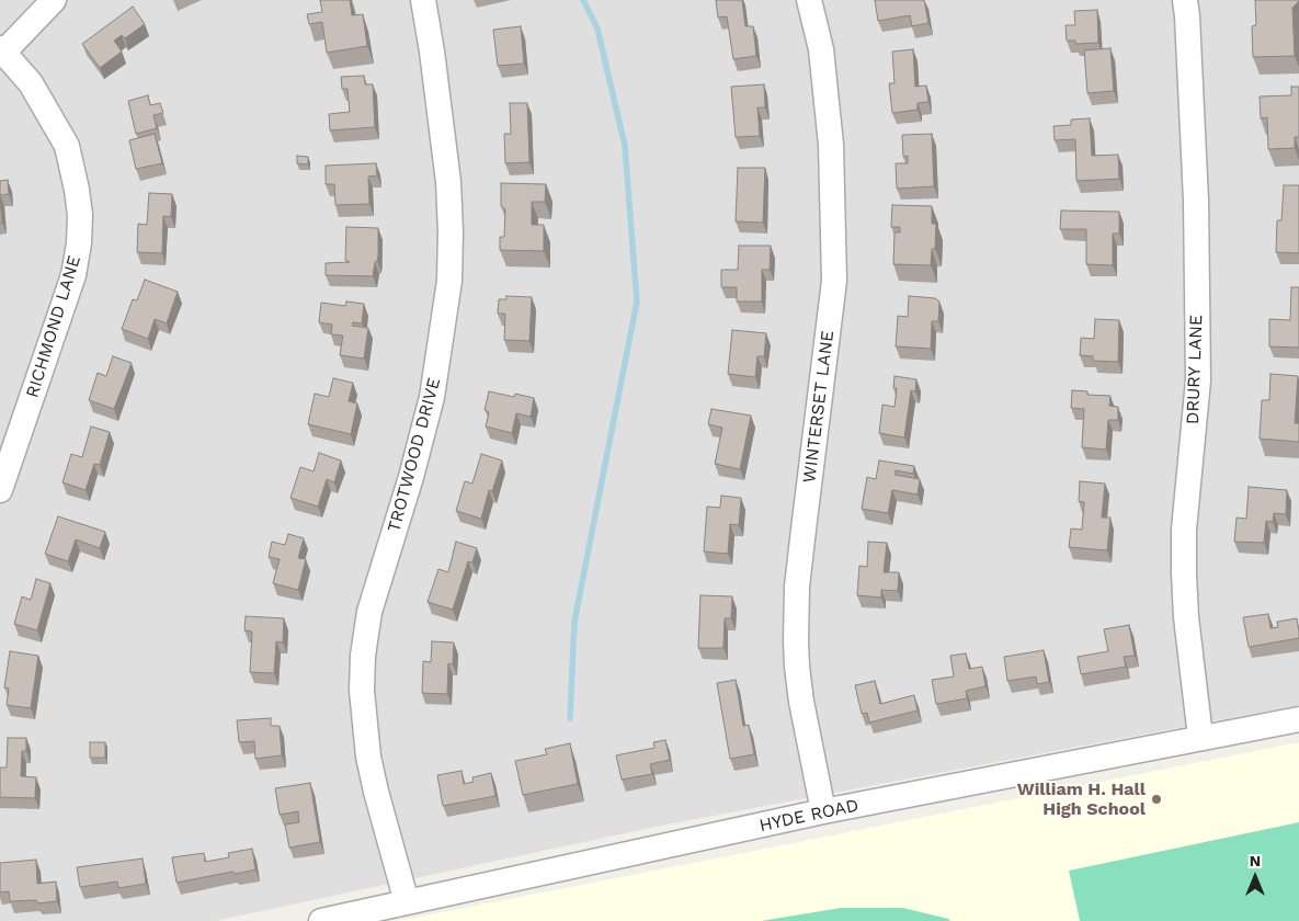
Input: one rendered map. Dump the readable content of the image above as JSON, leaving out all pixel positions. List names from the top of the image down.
{
  "streets": {
    "street": [
      "RICHMOND LANE",
      "DRURY LANE",
      "WINTERSET LANE",
      "TROTWOOD DRIVE",
      "HYDE ROAD"
    ]
  },
  "crossings": [
    ["DRURY LANE", "HYDE ROAD"],
    ["WINTERSET LANE", "HYDE ROAD"],
    ["TROTWOOD DRIVE", "HYDE ROAD"]
  ],
  "places": ["William H. Hall High School"],
  "north": "top"
}
